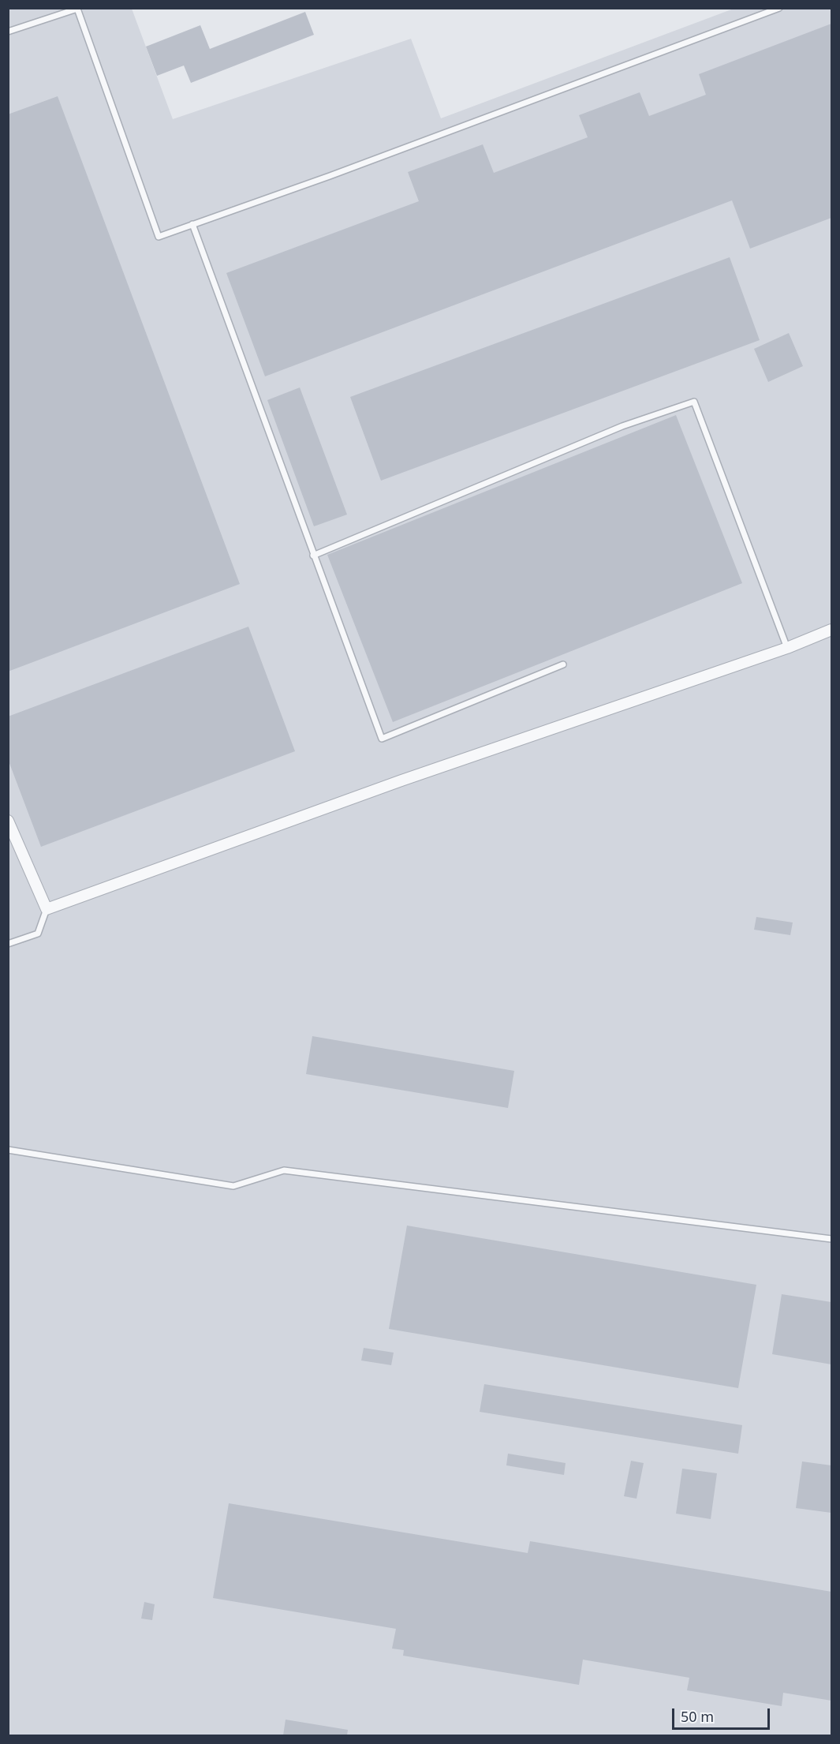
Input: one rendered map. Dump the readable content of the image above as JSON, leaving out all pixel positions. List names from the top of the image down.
{
  "scale_bar": "50 m"
}
